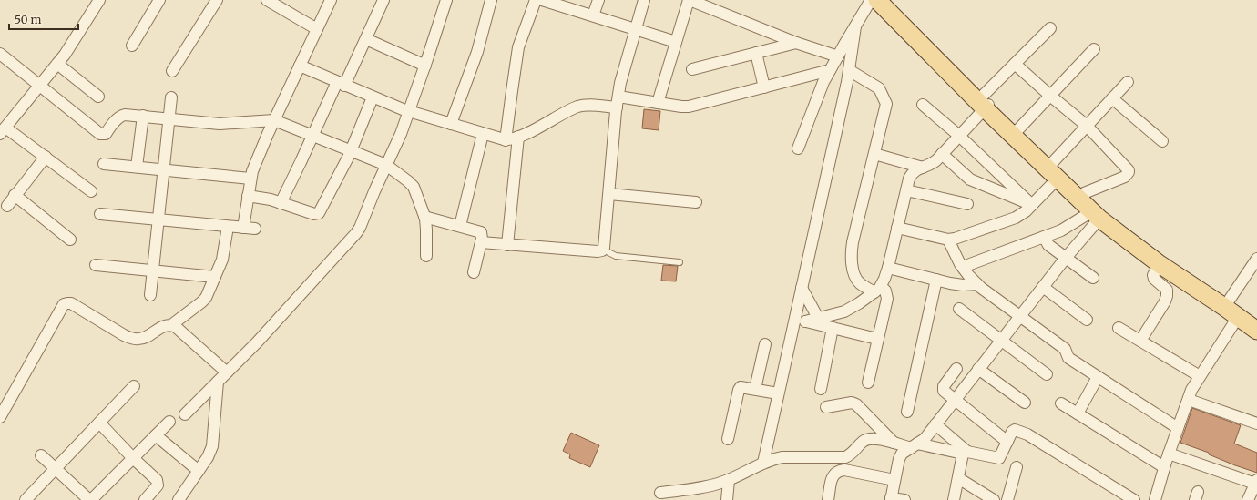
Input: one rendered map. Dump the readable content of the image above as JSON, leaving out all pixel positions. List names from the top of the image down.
{
  "scale_bar": "50 m"
}
